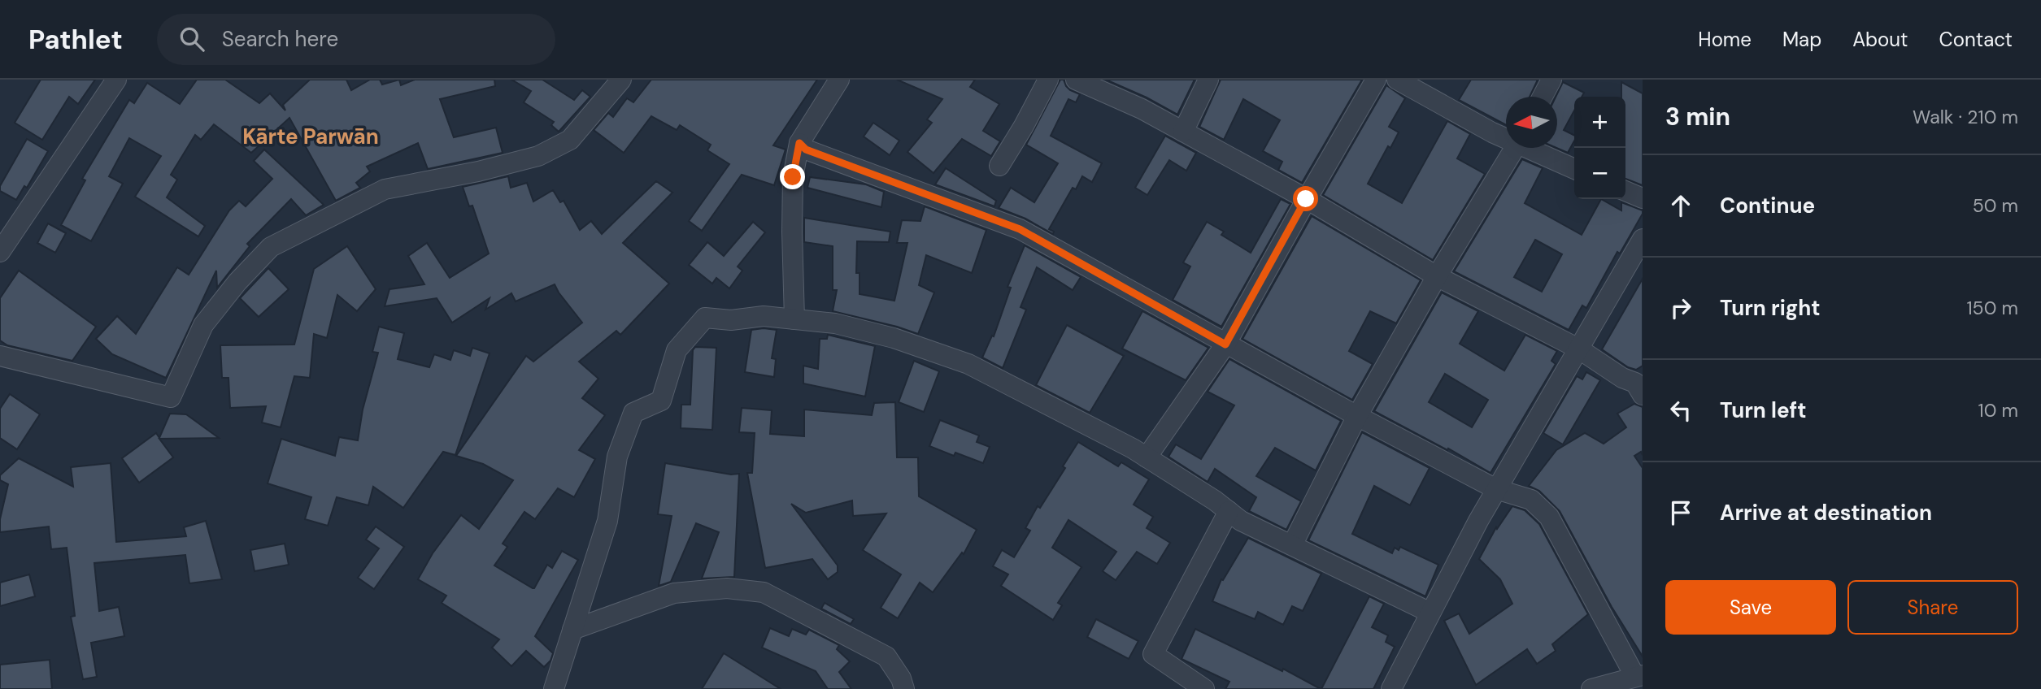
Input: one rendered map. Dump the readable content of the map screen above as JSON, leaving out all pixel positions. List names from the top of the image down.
{
  "districts": ["Kārte Parwān"],
  "north": "left",
  "page": {
    "header": "Pathlet",
    "search": "Search here",
    "nav": [
      "Home",
      "Map",
      "About",
      "Contact"
    ],
    "heading": ["3 min", "Walk · 210 m"],
    "map_buttons": ["+", "−"],
    "list": [
      ["Continue", "50 m"],
      ["Turn right", "150 m"],
      ["Turn left", "10 m"],
      "Arrive at destination"
    ],
    "buttons": ["Save", "Share"]
  }
}
